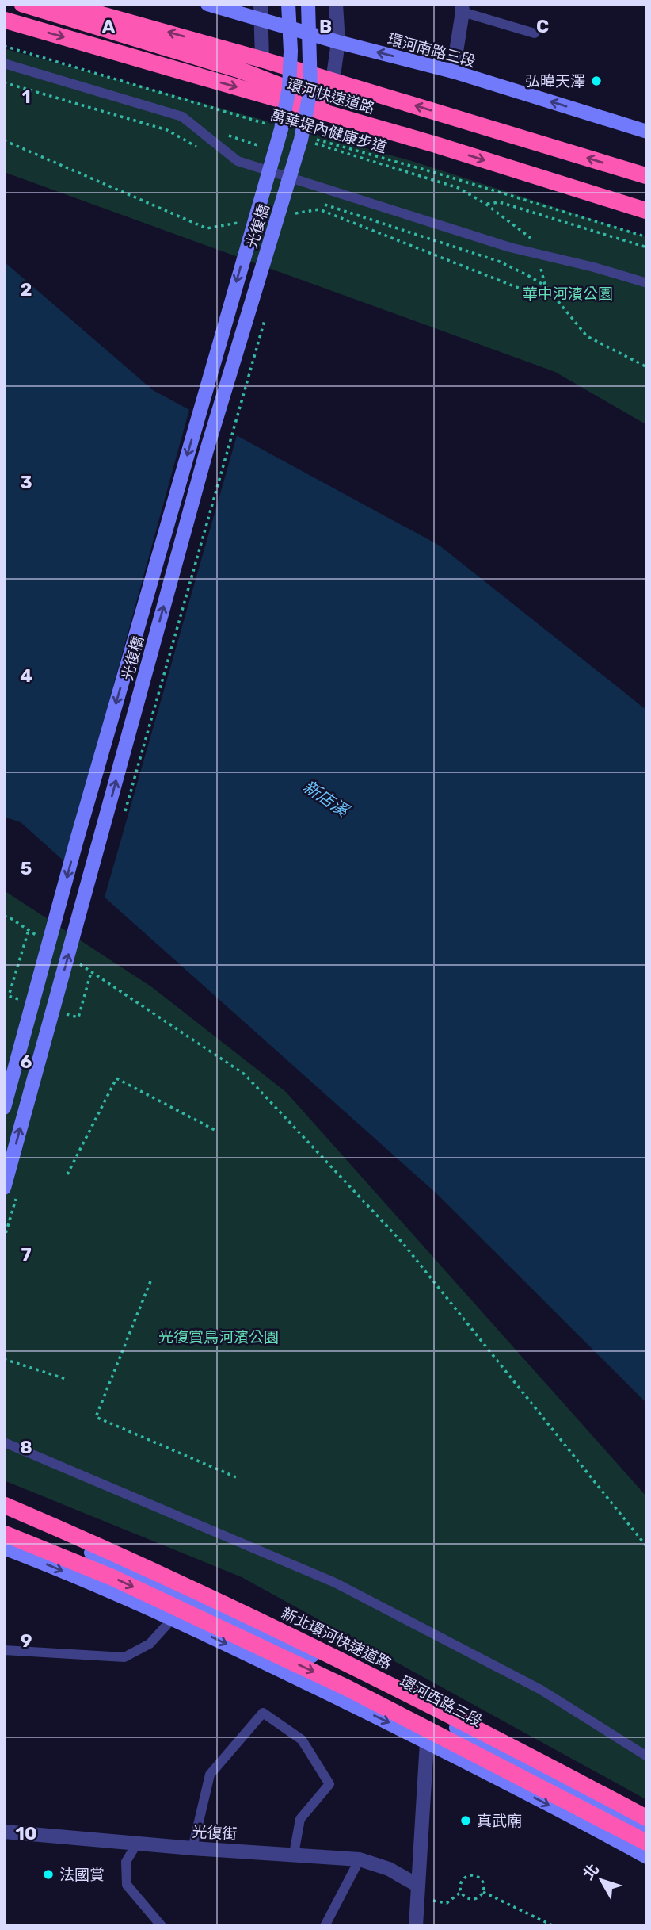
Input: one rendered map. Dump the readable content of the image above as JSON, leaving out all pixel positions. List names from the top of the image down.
{
  "streets": {
    "highway": ["環河快速道路", "新北環河快速道路"],
    "main road": ["環河南路三段", "光復橋", "環河西路三段"],
    "street": ["光復街"],
    "path": ["萬華堤內健康步道"]
  },
  "crossings": [
    ["萬華堤內健康步道", "光復橋"]
  ],
  "one_way": ["環河南路三段"],
  "water": ["新店溪"],
  "parks": ["華中河濱公園", "光復賞鳥河濱公園"],
  "places": ["弘暐天澤", "真武廟", "法國賞"],
  "north": "top left",
  "grid": {
    "columns": ["A", "B", "C"],
    "rows": [
      "1",
      "2",
      "3",
      "4",
      "5",
      "6",
      "7",
      "8",
      "9",
      "10"
    ]
  }
}
